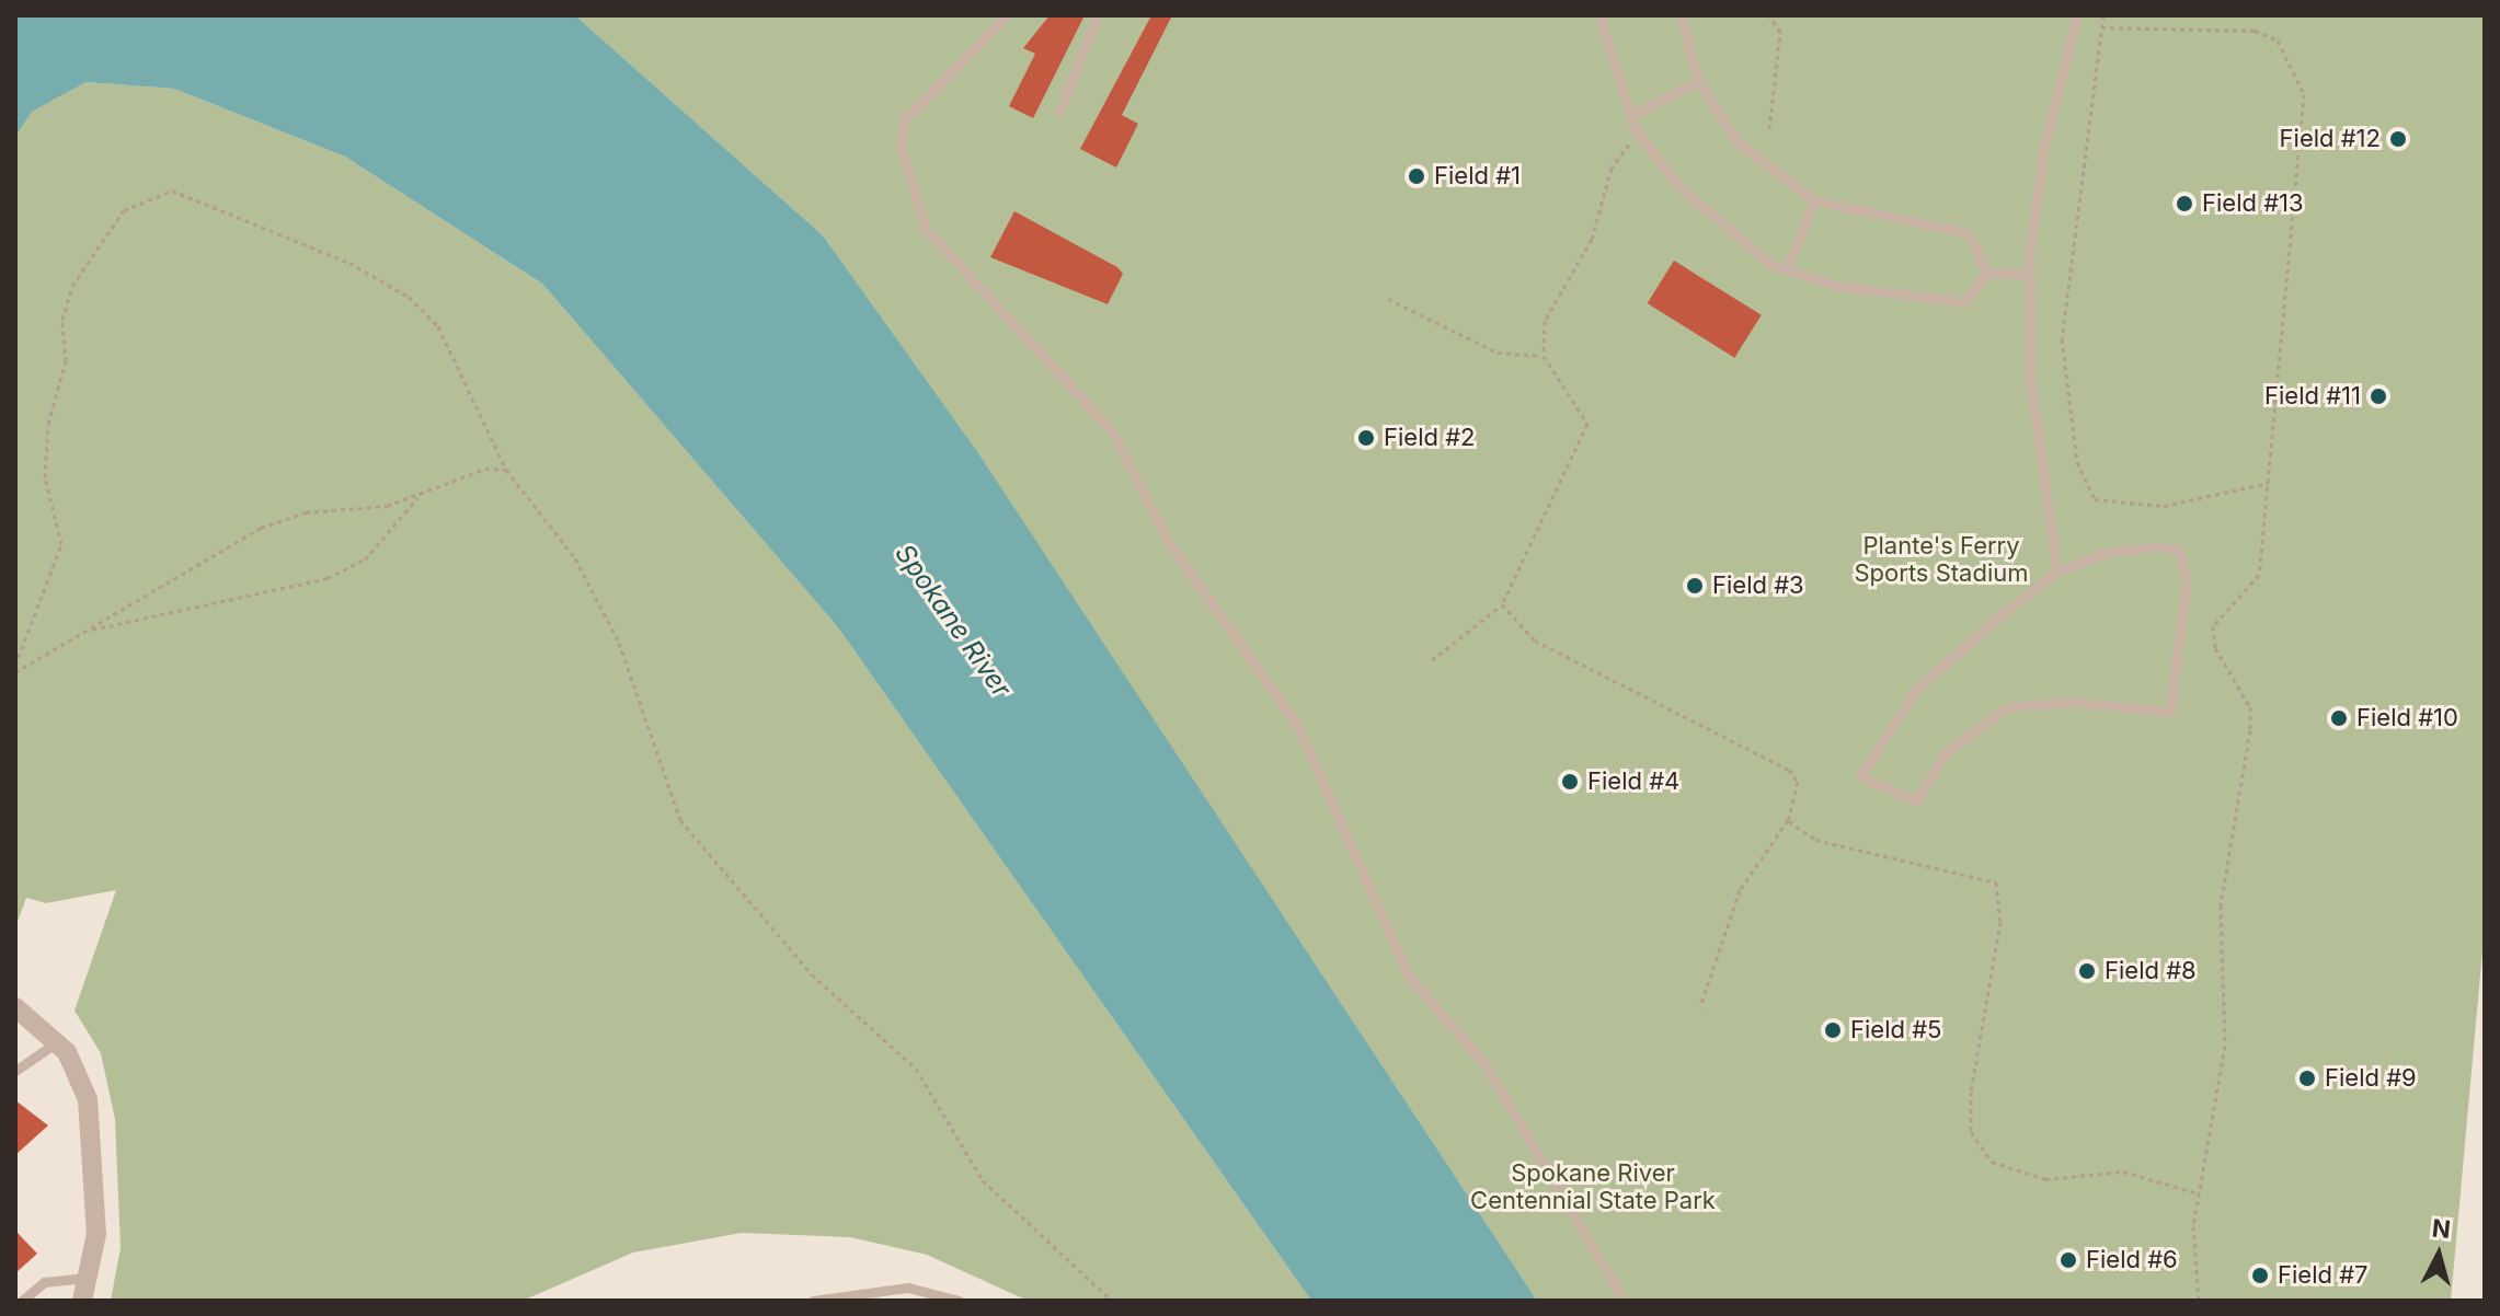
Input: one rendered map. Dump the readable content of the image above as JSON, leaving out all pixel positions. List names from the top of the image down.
{
  "water": ["Spokane River"],
  "parks": ["Plante's Ferry Sports Stadium", "Spokane River Centennial State Park"],
  "places": [
    "Field #12",
    "Field #1",
    "Field #13",
    "Field #11",
    "Field #2",
    "Field #3",
    "Field #10",
    "Field #4",
    "Field #8",
    "Field #5",
    "Field #9",
    "Field #6",
    "Field #7"
  ],
  "north": "top"
}
